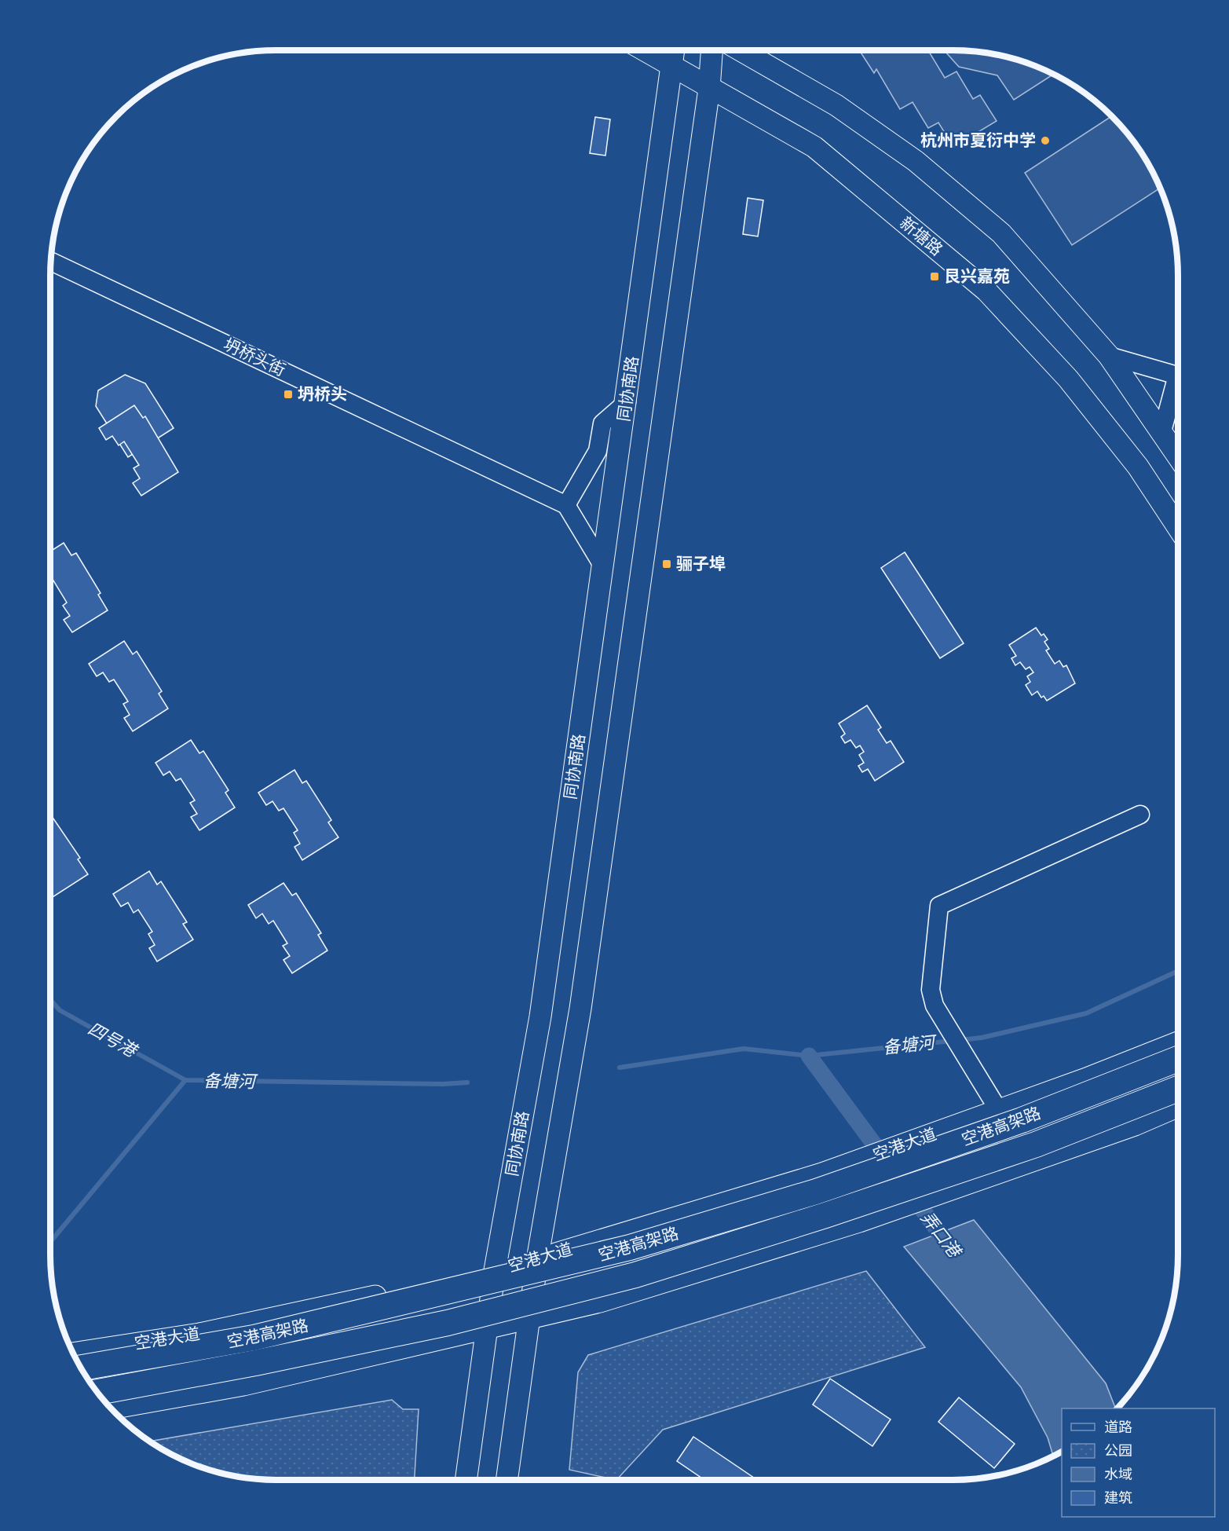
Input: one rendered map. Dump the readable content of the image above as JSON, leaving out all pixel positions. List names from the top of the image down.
{
  "streets": {
    "highway": ["空港高架路"],
    "main road": ["新塘路", "同协南路", "空港大道"],
    "street": ["坍桥头街"]
  },
  "crossings": [
    ["新塘路", "同协南路"],
    ["同协南路", "空港大道"]
  ],
  "water": ["四号港", "备塘河", "弄口港"],
  "places": {
    "other": ["杭州市夏衍中学"],
    "transit": ["艮兴嘉苑", "坍桥头", "骊子埠"]
  },
  "legend": [
    "道路",
    "公园",
    "水域",
    "建筑"
  ]
}
